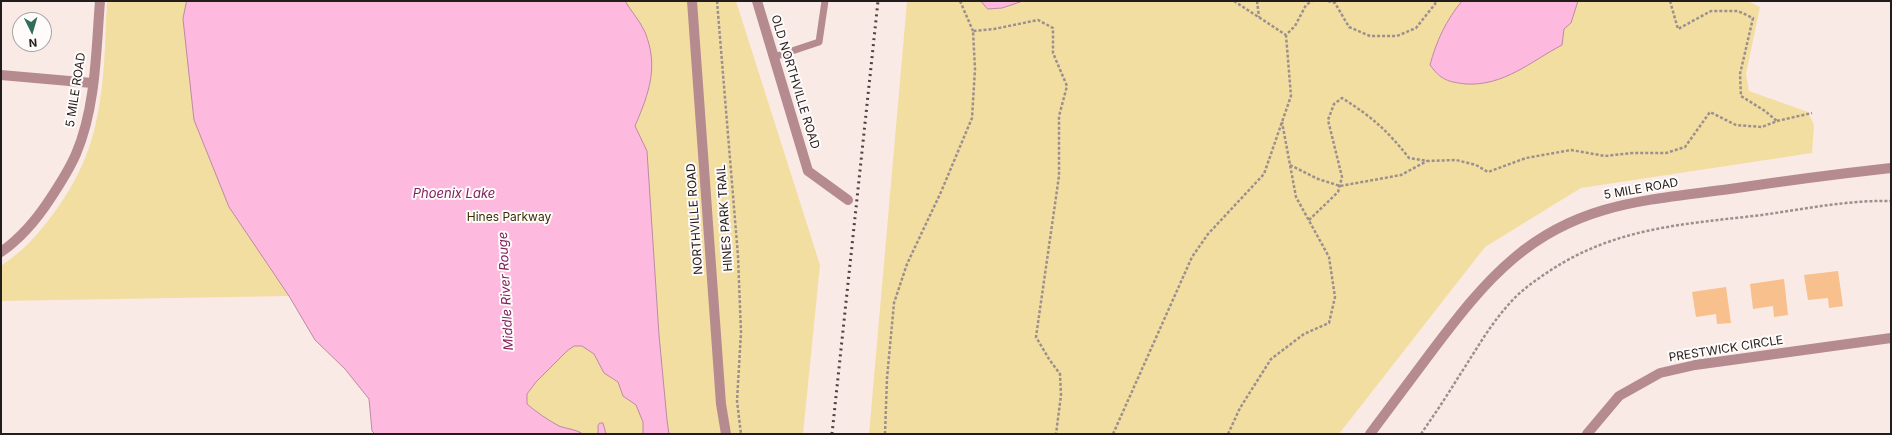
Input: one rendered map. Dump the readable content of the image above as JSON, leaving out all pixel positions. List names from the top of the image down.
{
  "streets": {
    "street": [
      "OLD NORTHVILLE ROAD",
      "5 MILE ROAD",
      "NORTHVILLE ROAD",
      "PRESTWICK CIRCLE"
    ],
    "path": ["HINES PARK TRAIL"]
  },
  "water": ["Phoenix Lake", "Middle River Rouge"],
  "parks": ["Hines Parkway"],
  "north": "bottom"
}
